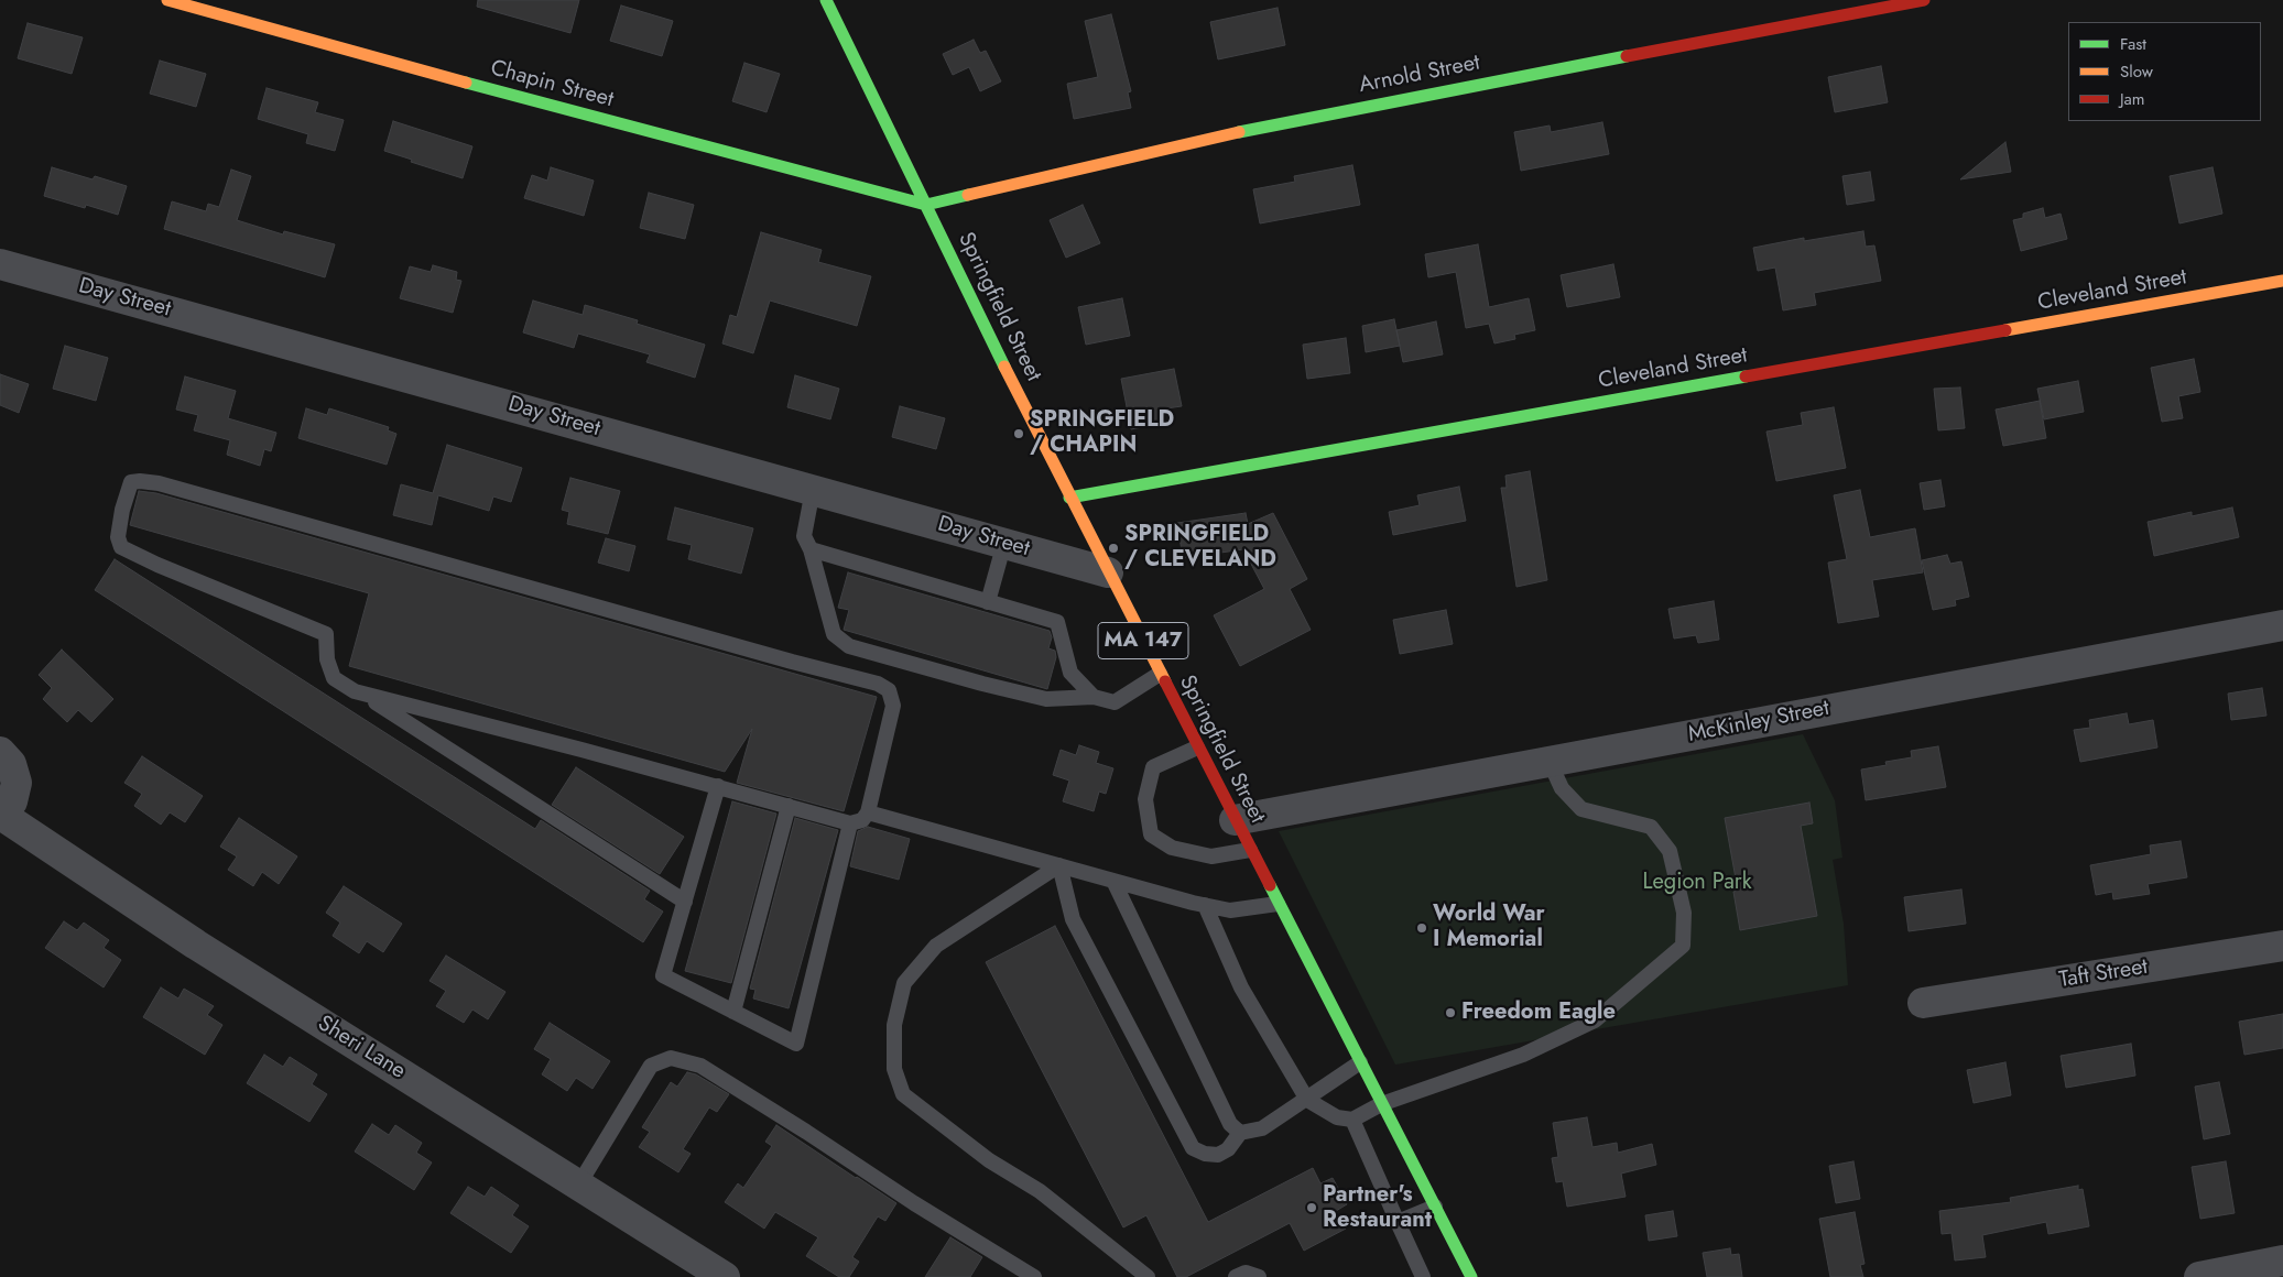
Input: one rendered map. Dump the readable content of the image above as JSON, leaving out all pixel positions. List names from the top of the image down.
{
  "streets": {
    "street": [
      "Arnold Street",
      "Chapin Street",
      "Cleveland Street",
      "Day Street",
      "Springfield Street",
      "MA 147",
      "McKinley Street",
      "Taft Street",
      "Sheri Lane"
    ]
  },
  "crossings": [
    ["Arnold Street", "Chapin Street"],
    ["Arnold Street", "Springfield Street"],
    ["Chapin Street", "Springfield Street"],
    ["Cleveland Street", "Springfield Street"],
    ["Day Street", "Springfield Street"],
    ["Springfield Street", "McKinley Street"]
  ],
  "parks": ["Legion Park"],
  "places": [
    "SPRINGFIELD / CHAPIN",
    "SPRINGFIELD / CLEVELAND",
    "World War I Memorial",
    "Freedom Eagle",
    "Partner's Restaurant"
  ],
  "legend": ["Fast", "Slow", "Jam"]
}
